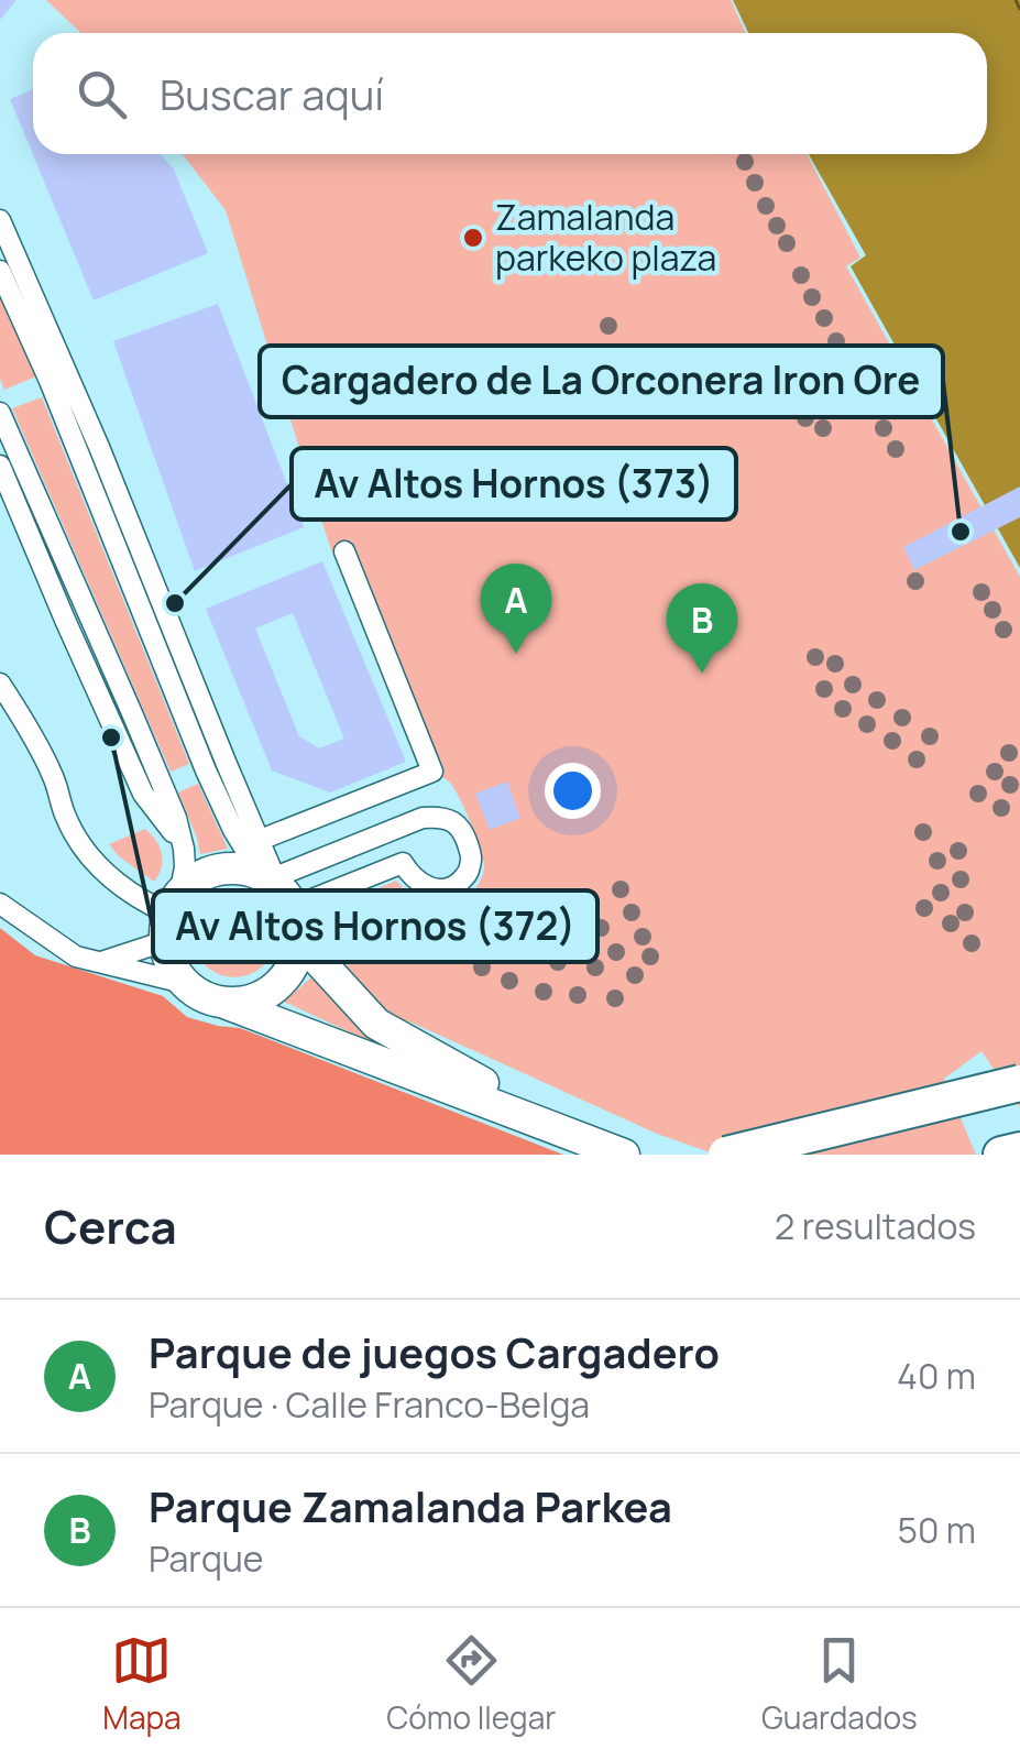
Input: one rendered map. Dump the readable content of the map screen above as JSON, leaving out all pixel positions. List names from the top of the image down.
{
  "places": [
    "Zamalanda parkeko plaza",
    "Cargadero de La Orconera Iron Ore",
    "Av Altos Hornos (373)",
    "Av Altos Hornos (372)"
  ],
  "page": {
    "search": "Buscar aquí",
    "pins": ["A", "B"],
    "heading": ["Cerca", "2 resultados"],
    "list": [
      {
        "mark": "A",
        "name": "Parque de juegos Cargadero",
        "note": "Parque · Calle Franco-Belga",
        "value": "40 m"
      },
      {
        "mark": "B",
        "name": "Parque Zamalanda Parkea",
        "note": "Parque",
        "value": "50 m"
      }
    ],
    "nav": ["Mapa", "Cómo llegar", "Guardados"]
  }
}
